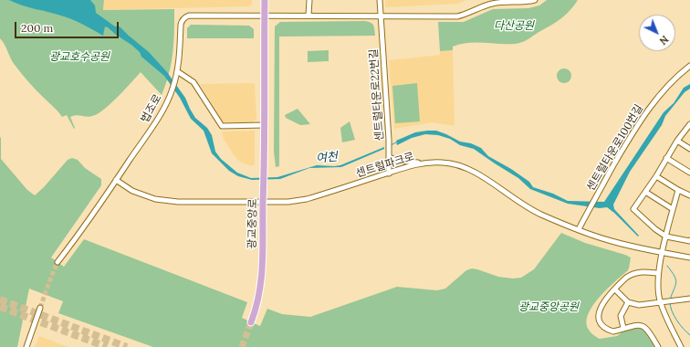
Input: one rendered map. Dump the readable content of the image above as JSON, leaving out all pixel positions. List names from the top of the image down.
{
  "streets": {
    "main road": ["광교중앙로"],
    "street": [
      "센트럴타운로22번길",
      "법조로",
      "센트럴타운로100번길",
      "센트럴파크로"
    ]
  },
  "crossings": [
    ["센트럴타운로22번길", "센트럴파크로"],
    ["법조로", "센트럴파크로"],
    ["법조로", "광교중앙로"],
    ["센트럴타운로100번길", "센트럴파크로"],
    ["센트럴파크로", "광교중앙로"]
  ],
  "water": ["여천"],
  "parks": ["다산공원", "광교호수공원", "광교중앙공원"],
  "scale_bar": "200 m",
  "north": "bottom right"
}
